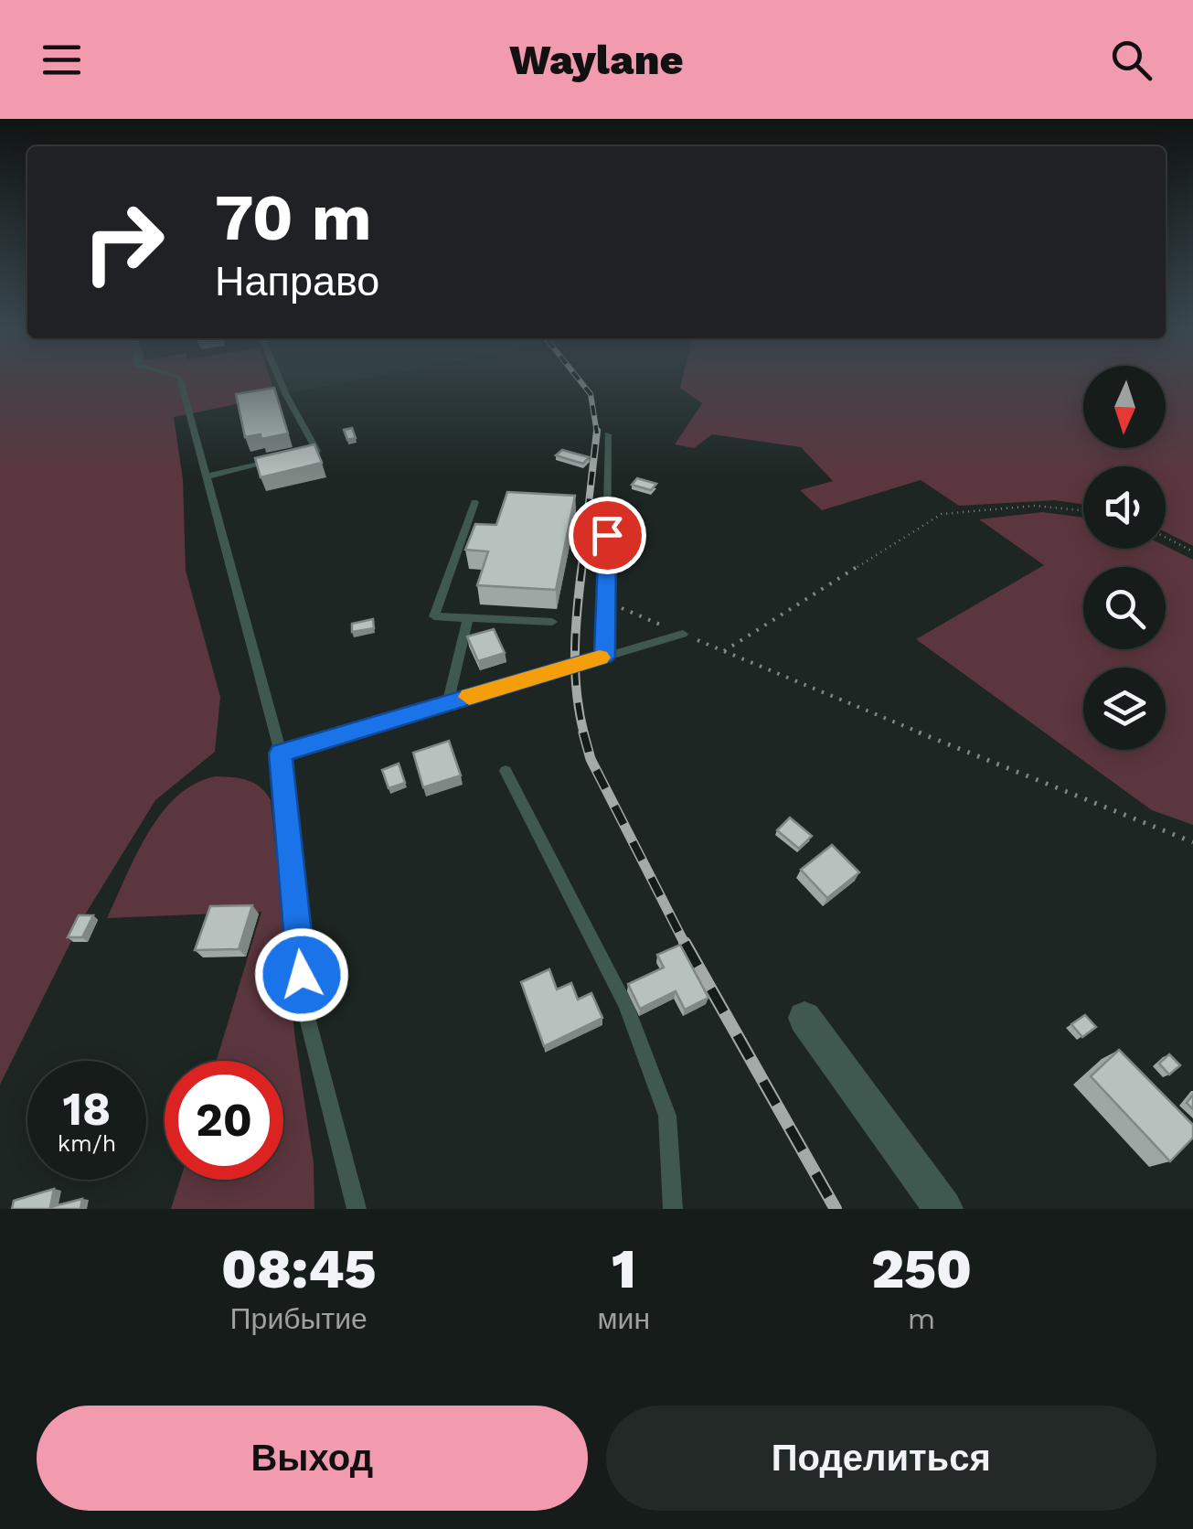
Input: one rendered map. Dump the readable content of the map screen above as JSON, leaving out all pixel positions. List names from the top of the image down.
{
  "north": "bottom",
  "page": {
    "header": "Waylane",
    "turn": ["70 m", "Направо"],
    "speed": "18 km/h",
    "limit": "20",
    "eta": [
      "08:45",
      "Прибытие",
      "1",
      "мин",
      "250",
      "m"
    ],
    "buttons": ["Выход", "Поделиться"]
  }
}
